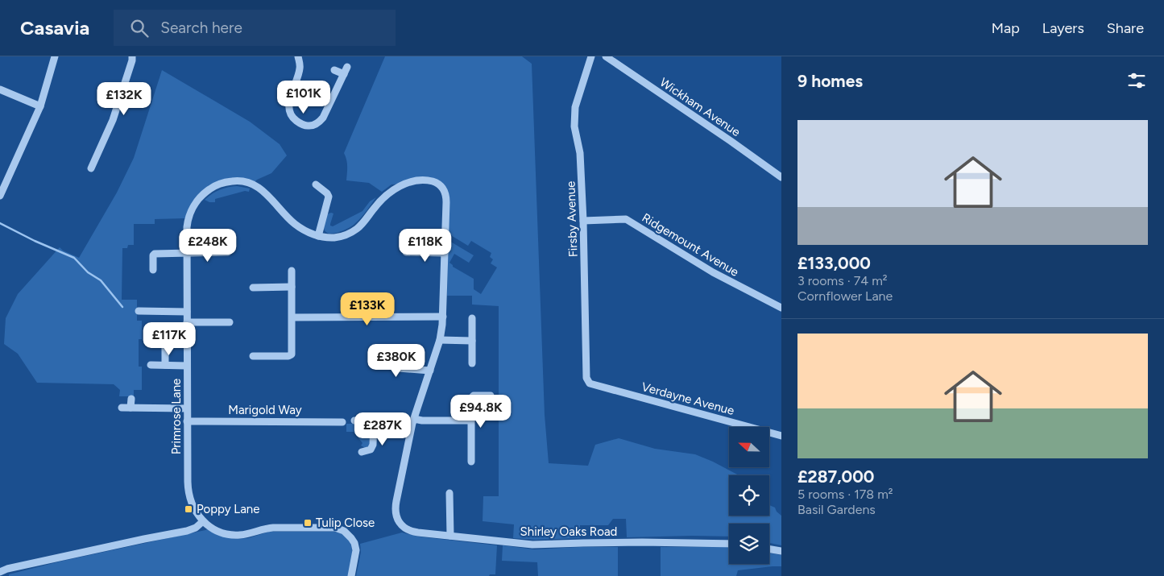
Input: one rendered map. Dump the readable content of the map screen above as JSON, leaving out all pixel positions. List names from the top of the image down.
{
  "streets": {
    "street": [
      "Wickham Avenue",
      "Firsby Avenue",
      "Ridgemount Avenue",
      "Verdayne Avenue",
      "Marigold Way",
      "Primrose Lane",
      "Shirley Oaks Road"
    ]
  },
  "crossings": [
    ["Firsby Avenue", "Ridgemount Avenue"],
    ["Firsby Avenue", "Verdayne Avenue"],
    ["Marigold Way", "Primrose Lane"],
    ["Primrose Lane", "Shirley Oaks Road"]
  ],
  "places": {
    "transit": ["Poppy Lane", "Tulip Close"]
  },
  "north": "left",
  "page": {
    "header": "Casavia",
    "search": "Search here",
    "nav": ["Map", "Layers", "Share"],
    "heading": "9 homes",
    "price": [
      "£101K",
      "£132K",
      "£248K",
      "£118K",
      "£133K",
      "£117K",
      "£380K",
      "£94.8K",
      "£287K"
    ],
    "list": [
      {
        "name": "£133,000",
        "note": "3 rooms · 74 m² · Cornflower Lane"
      },
      {
        "name": "£287,000",
        "note": "5 rooms · 178 m² · Basil Gardens"
      }
    ]
  }
}
